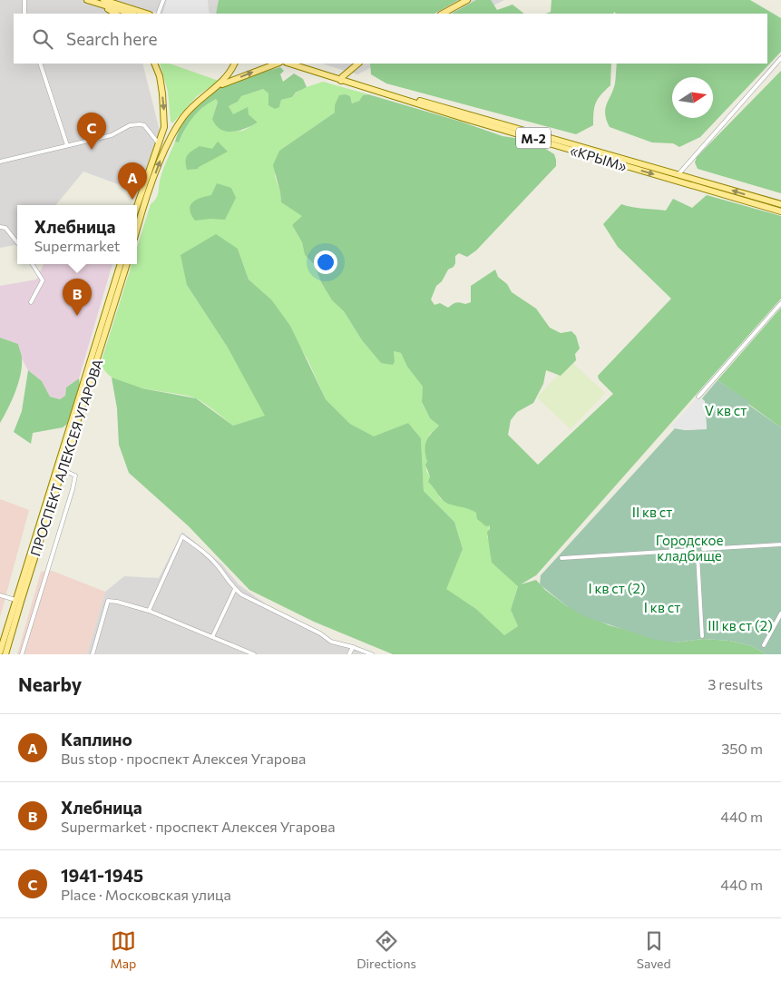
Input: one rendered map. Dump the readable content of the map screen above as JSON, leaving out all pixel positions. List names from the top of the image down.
{
  "streets": {
    "main road": ["М-2", "«КРЫМ»", "ПРОСПЕКТ АЛЕКСЕЯ УГАРОВА"]
  },
  "parks": [
    "V кв ст",
    "II кв ст",
    "Городское кладбище",
    "I кв ст (2)",
    "I кв ст",
    "III кв ст (2)"
  ],
  "north": "right",
  "page": {
    "search": "Search here",
    "pins": ["C", "A", "B"],
    "popup": ["Хлебница", "Supermarket"],
    "heading": ["Nearby", "3 results"],
    "list": [
      {
        "mark": "A",
        "name": "Каплино",
        "note": "Bus stop · проспект Алексея Угарова",
        "value": "350 m"
      },
      {
        "mark": "B",
        "name": "Хлебница",
        "note": "Supermarket · проспект Алексея Угарова",
        "value": "440 m"
      },
      {
        "mark": "C",
        "name": "1941-1945",
        "note": "Place · Московская улица",
        "value": "440 m"
      }
    ],
    "nav": ["Map", "Directions", "Saved"]
  }
}
